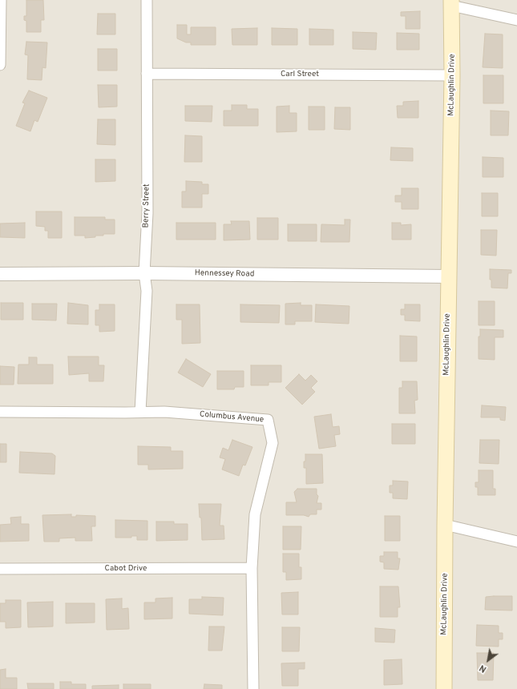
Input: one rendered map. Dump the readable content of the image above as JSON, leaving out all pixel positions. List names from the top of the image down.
{
  "streets": {
    "main road": ["McLaughlin Drive"],
    "street": [
      "Carl Street",
      "Berry Street",
      "Hennessey Road",
      "Columbus Avenue",
      "Cabot Drive"
    ]
  },
  "crossings": [
    ["Carl Street", "McLaughlin Drive"],
    ["Carl Street", "Berry Street"],
    ["McLaughlin Drive", "Hennessey Road"],
    ["Berry Street", "Hennessey Road"],
    ["Berry Street", "Columbus Avenue"],
    ["Columbus Avenue", "Cabot Drive"]
  ],
  "north": "bottom left"
}
